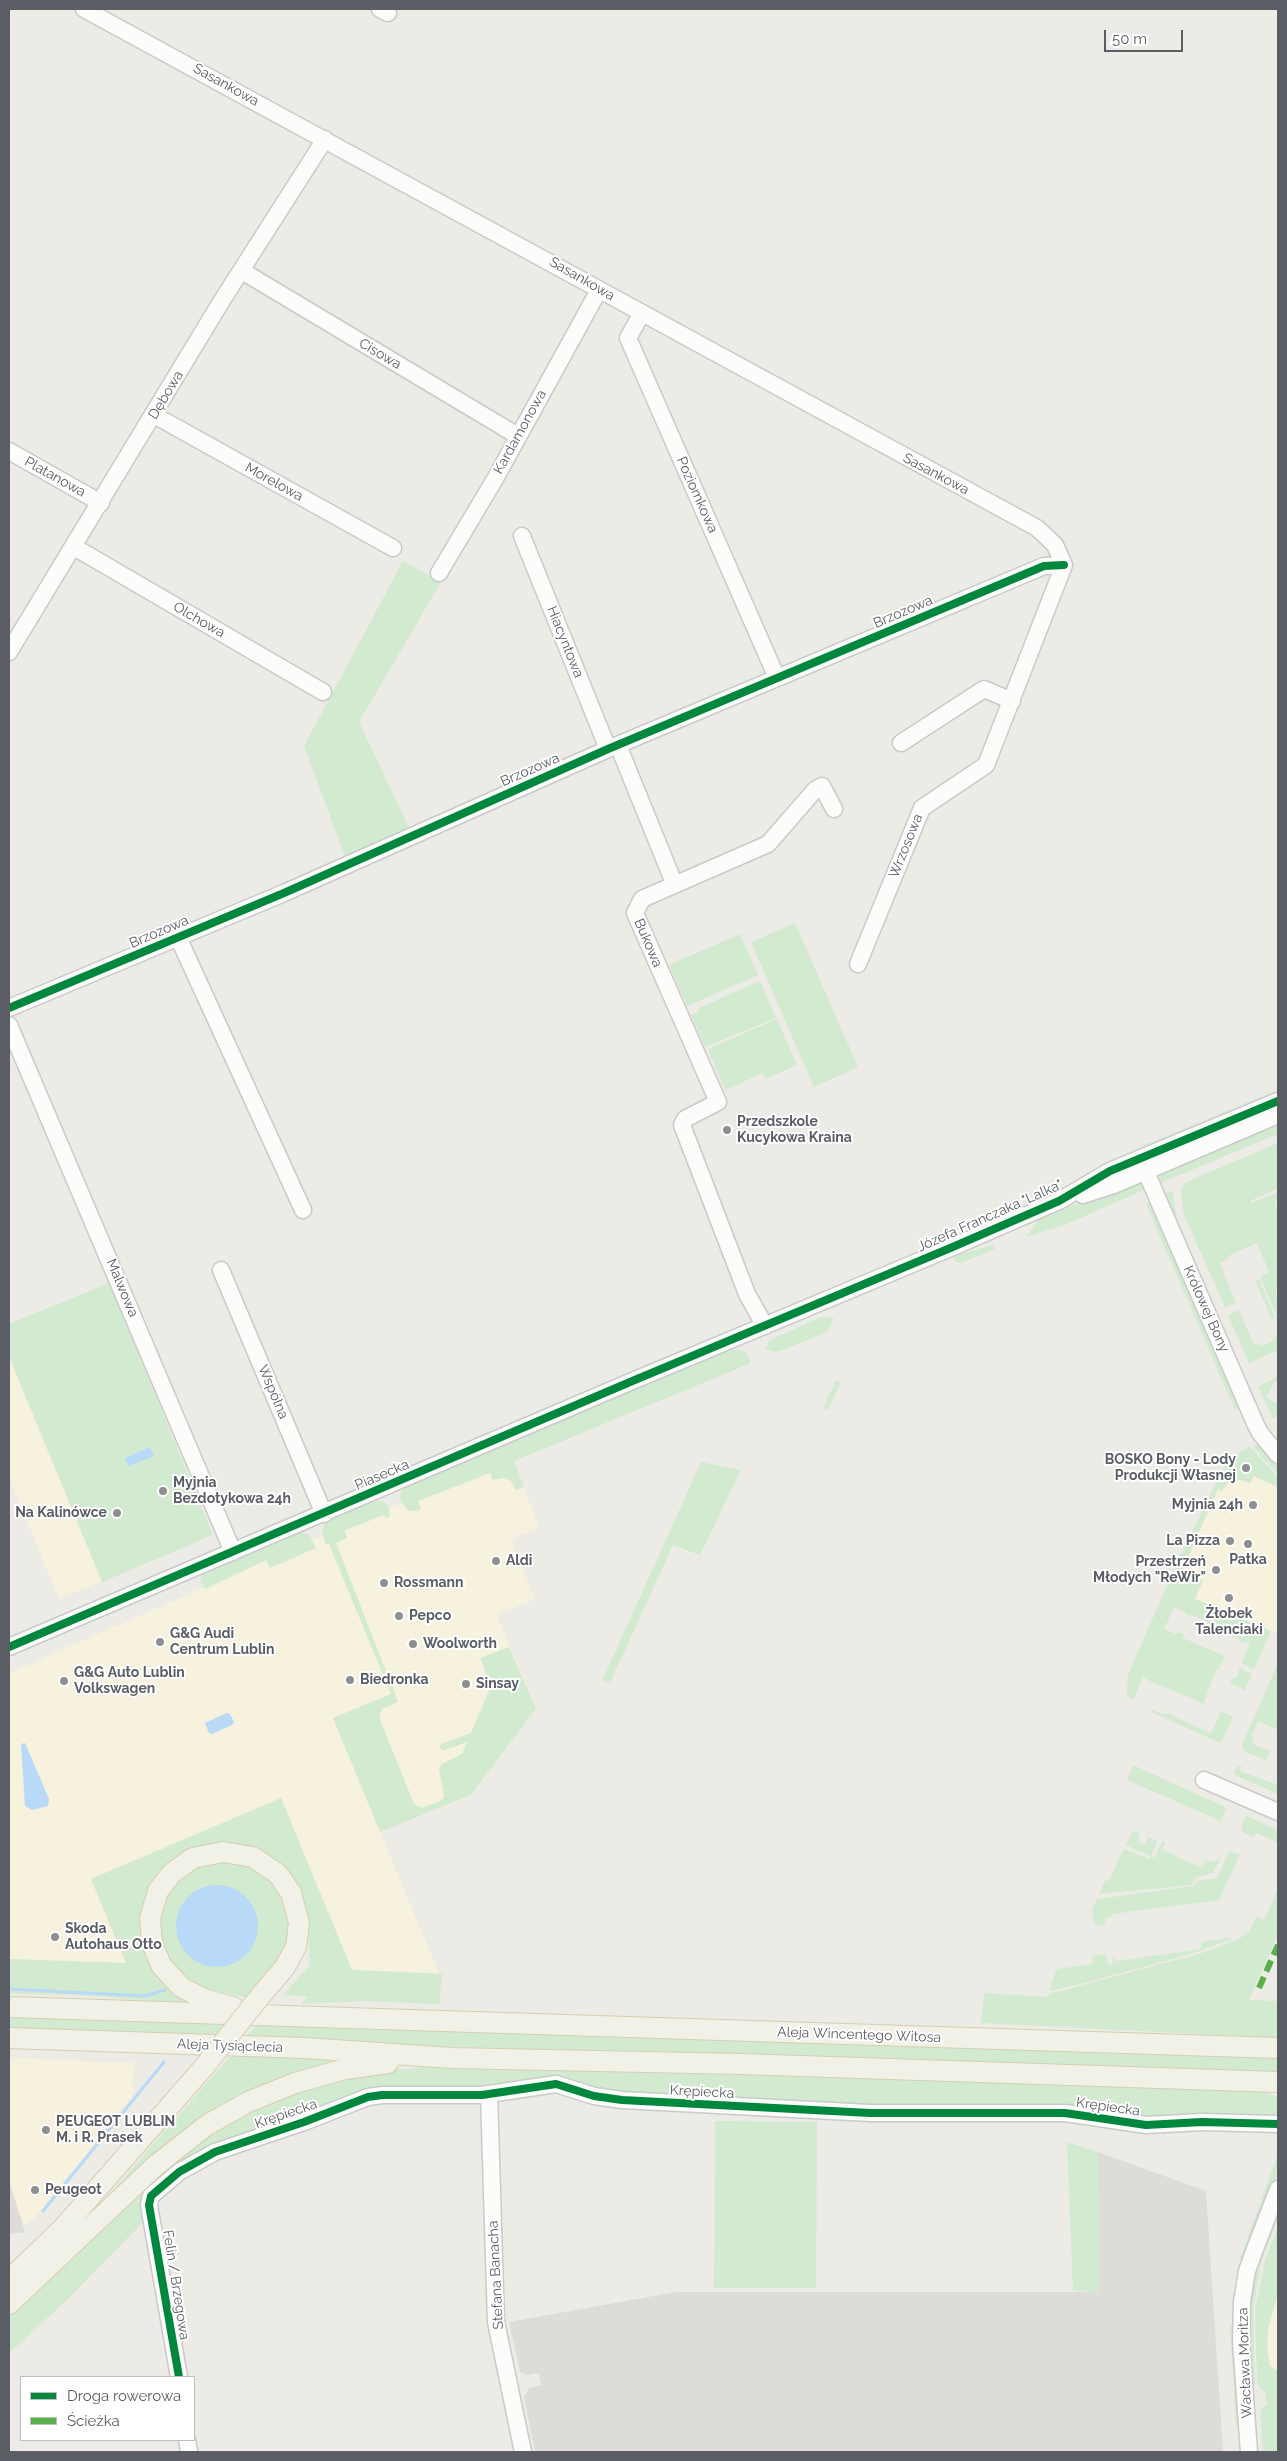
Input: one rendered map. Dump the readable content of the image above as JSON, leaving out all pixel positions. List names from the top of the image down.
{
  "streets": {
    "main road": ["Aleja Wincentego Witosa", "Aleja Tysiąclecia"],
    "street": [
      "Sasankowa",
      "Cisowa",
      "Dębowa",
      "Kardamonowa",
      "Platanowa",
      "Morelowa",
      "Poziomkowa",
      "Brzozowa",
      "Olchowa",
      "Hiacyntowa",
      "Wrzosowa",
      "Bukowa",
      "Józefa Franczaka \"Lalka\"",
      "Malwowa",
      "Królowej Bony",
      "Wspólna",
      "Piasecka",
      "Krępiecka",
      "Stefana Banacha",
      "Felin / Brzegowa",
      "Wacława Moritza"
    ]
  },
  "crossings": [
    ["Sasankowa", "Dębowa"],
    ["Sasankowa", "Kardamonowa"],
    ["Sasankowa", "Poziomkowa"],
    ["Sasankowa", "Brzozowa"],
    ["Sasankowa", "Wrzosowa"],
    ["Cisowa", "Dębowa"],
    ["Cisowa", "Kardamonowa"],
    ["Dębowa", "Platanowa"],
    ["Dębowa", "Morelowa"],
    ["Dębowa", "Olchowa"],
    ["Poziomkowa", "Brzozowa"],
    ["Brzozowa", "Hiacyntowa"],
    ["Brzozowa", "Wrzosowa"],
    ["Bukowa", "Józefa Franczaka \"Lalka\""],
    ["Bukowa", "Piasecka"],
    ["Józefa Franczaka \"Lalka\"", "Królowej Bony"],
    ["Józefa Franczaka \"Lalka\"", "Piasecka"],
    ["Malwowa", "Piasecka"],
    ["Wspólna", "Piasecka"],
    ["Krępiecka", "Stefana Banacha"],
    ["Krępiecka", "Felin / Brzegowa"]
  ],
  "places": [
    "Przedszkole Kucykowa Kraina",
    "BOSKO Bony - Lody Produkcji Własnej",
    "Myjnia Bezdotykowa 24h",
    "Myjnia 24h",
    "Na Kalinówce",
    "La Pizza",
    "Patka",
    "Aldi",
    "Przestrzeń Młodych \"ReWir\"",
    "Rossmann",
    "Żłobek Talenciaki",
    "Pepco",
    "G&G Audi Centrum Lublin",
    "Woolworth",
    "Biedronka",
    "G&G Auto Lublin Volkswagen",
    "Sinsay",
    "Skoda Autohaus Otto",
    "PEUGEOT LUBLIN M. i R. Prasek",
    "Peugeot"
  ],
  "legend": ["Droga rowerowa", "Ścieżka"],
  "scale_bar": "50 m"
}
